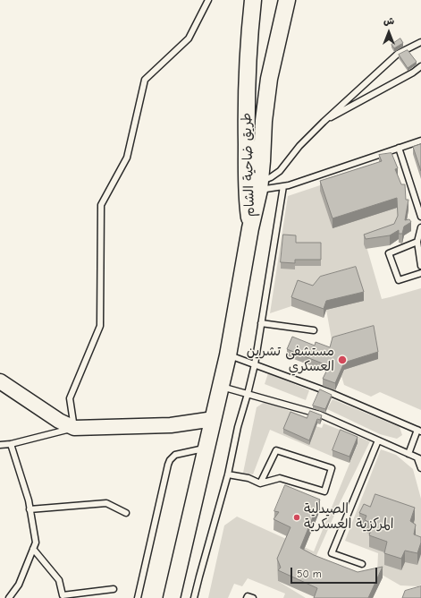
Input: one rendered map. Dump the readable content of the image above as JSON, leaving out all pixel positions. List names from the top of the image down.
{
  "streets": {
    "main road": ["طريق ضاحية الشام"]
  },
  "places": ["مستشفى تشرين العسكري", "الصيدلية المركزية العسكرية"],
  "scale_bar": "50 m",
  "north": "top"
}
